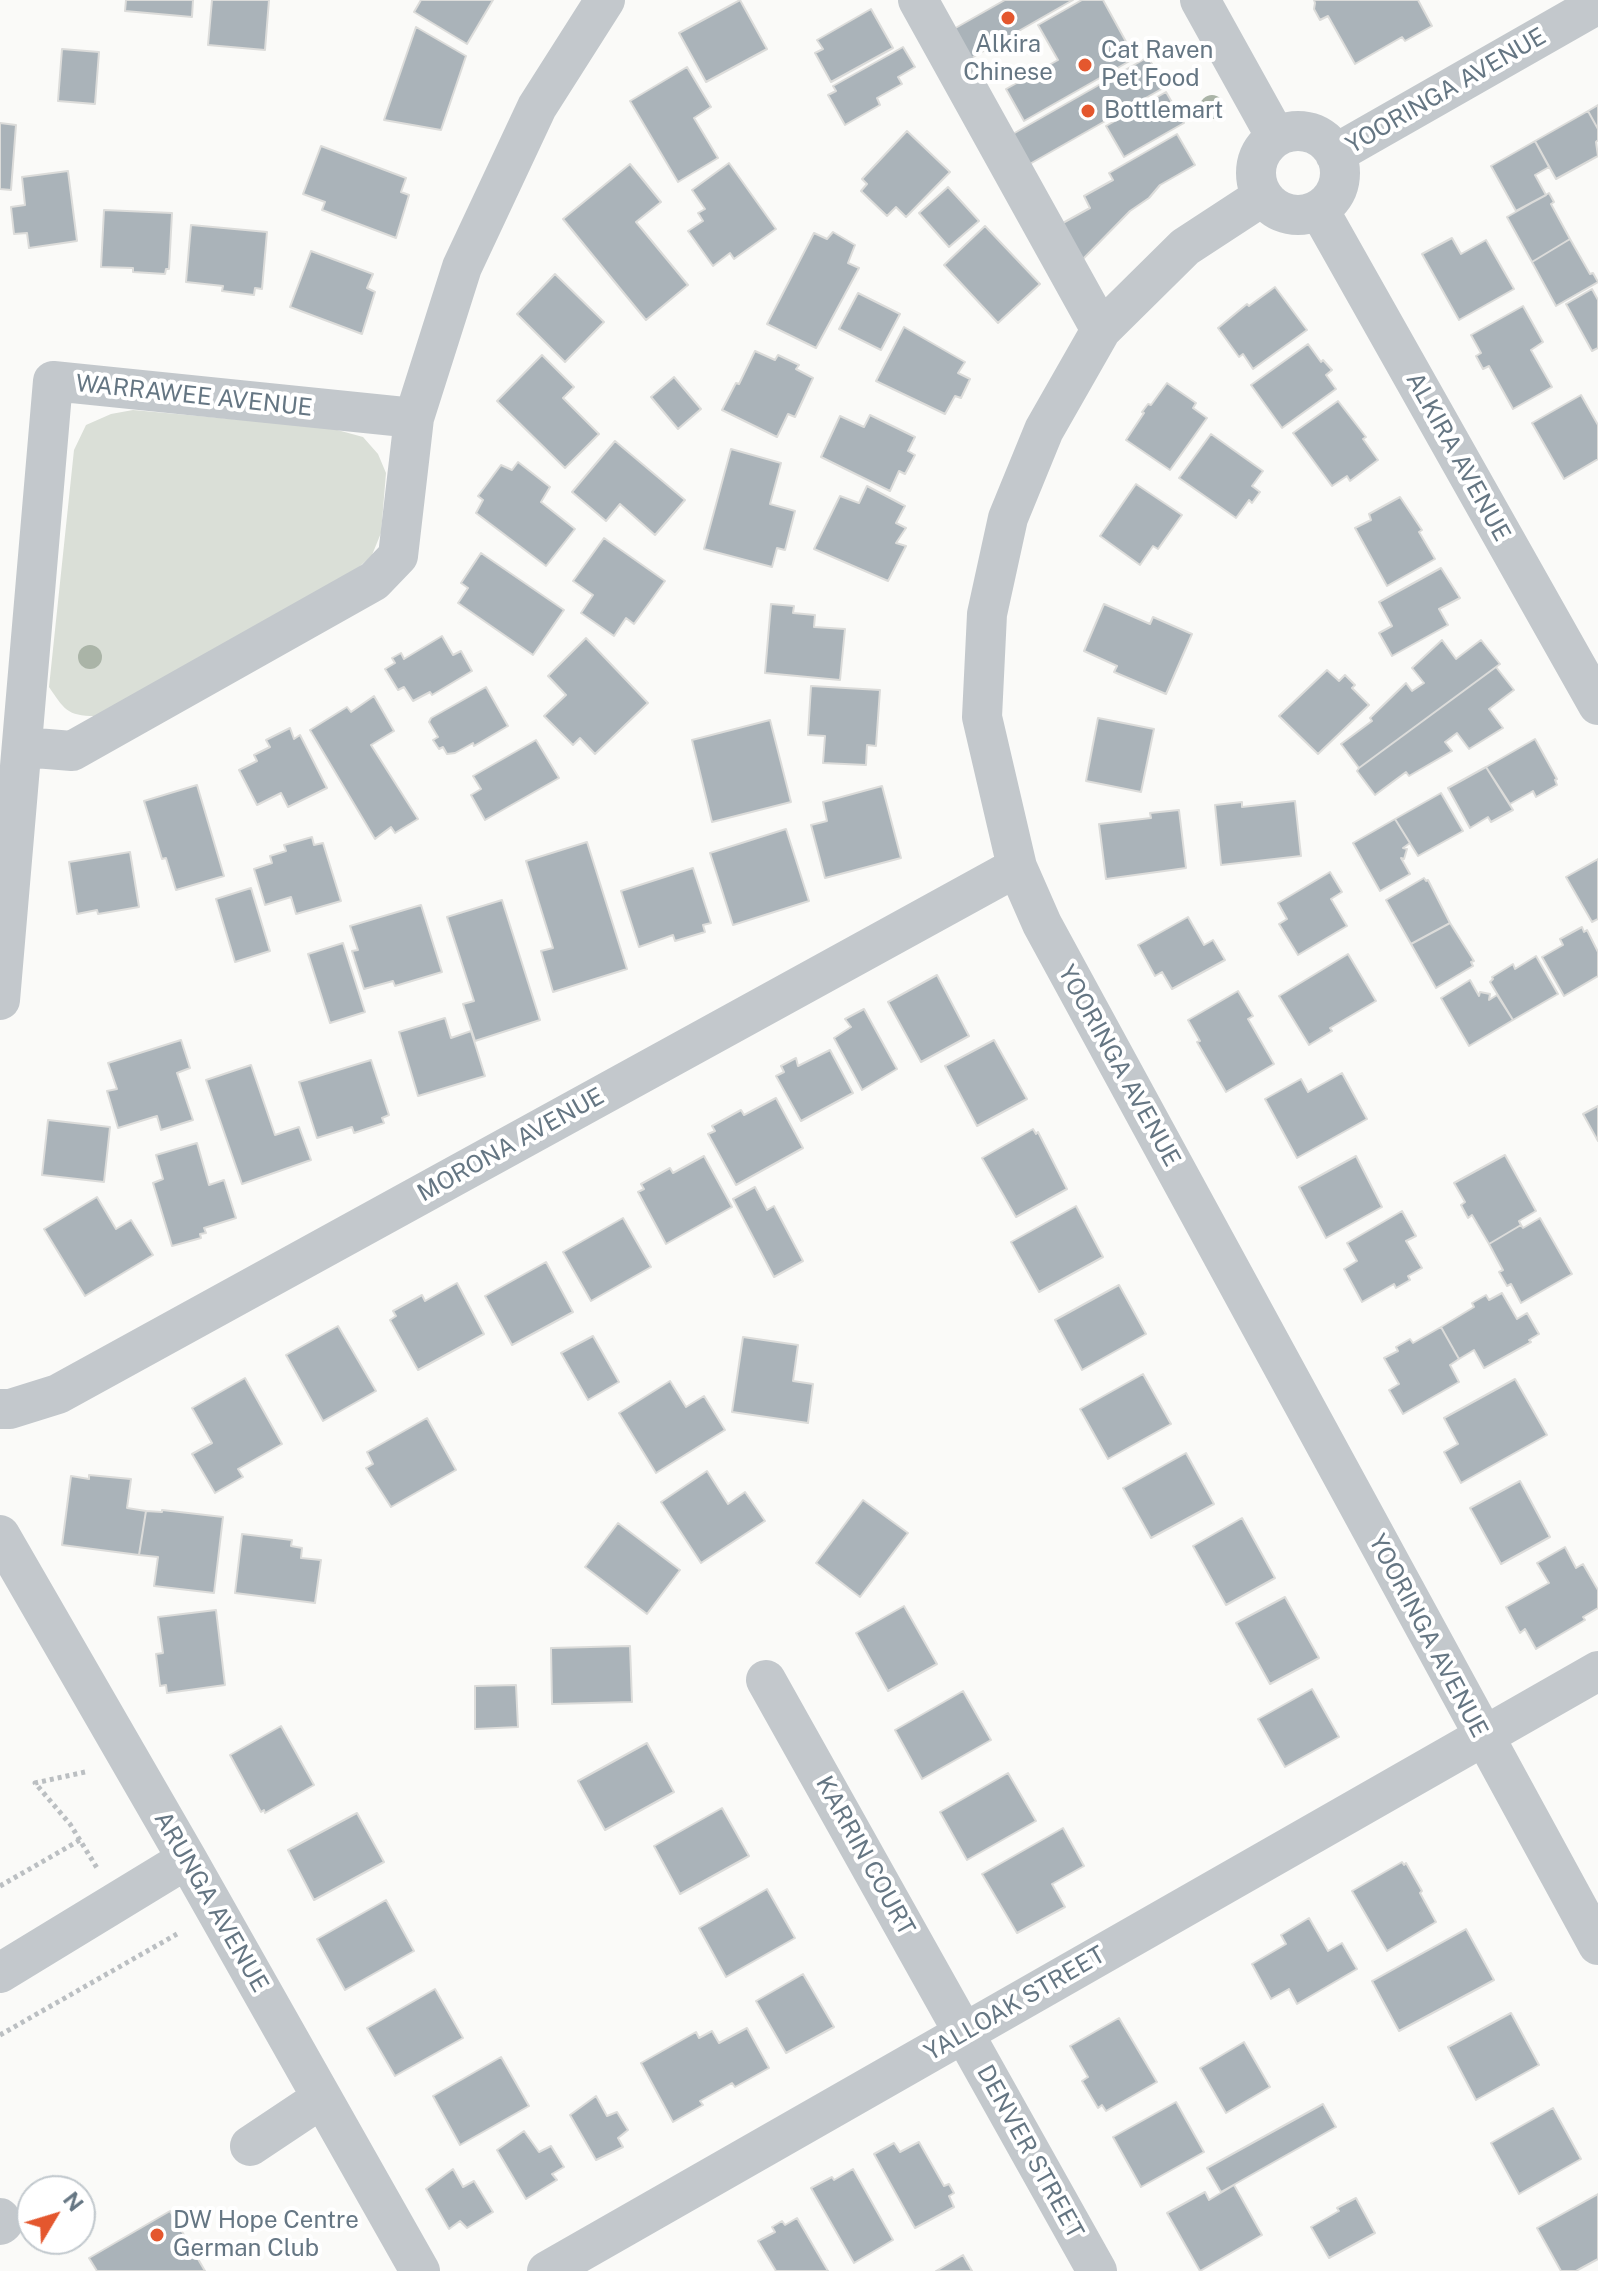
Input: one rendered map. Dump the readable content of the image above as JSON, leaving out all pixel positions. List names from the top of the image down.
{
  "streets": {
    "street": [
      "YOORINGA AVENUE",
      "WARRAWEE AVENUE",
      "ALKIRA AVENUE",
      "MORONA AVENUE",
      "KARRIN COURT",
      "ARUNGA AVENUE",
      "YALLOAK STREET",
      "DENVER STREET"
    ]
  },
  "crossings": [
    ["YOORINGA AVENUE", "ALKIRA AVENUE"],
    ["YOORINGA AVENUE", "MORONA AVENUE"],
    ["YOORINGA AVENUE", "YALLOAK STREET"],
    ["KARRIN COURT", "YALLOAK STREET"],
    ["KARRIN COURT", "DENVER STREET"],
    ["YALLOAK STREET", "DENVER STREET"]
  ],
  "places": [
    "Alkira Chinese",
    "Cat Raven Pet Food",
    "Bottlemart",
    "DW Hope Centre German Club"
  ],
  "north": "top right"
}
